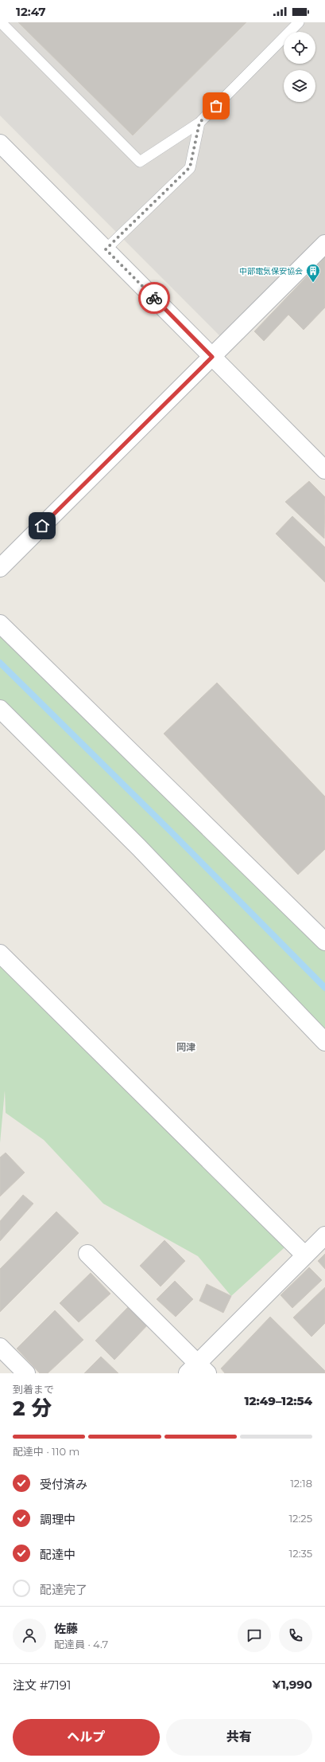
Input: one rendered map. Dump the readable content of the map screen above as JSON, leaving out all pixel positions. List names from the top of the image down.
{
  "districts": ["岡津"],
  "places": {
    "building": ["中部電気保安協会"]
  },
  "page": {
    "status": "12:47",
    "heading": ["2 分", "到着まで", "12:49–12:54"],
    "panel": [
      "佐藤",
      "配達員 · 4.7",
      "注文 #7191",
      "¥1,990"
    ],
    "bar": "配達中 · 110 m",
    "list": [
      ["受付済み", "12:18"],
      ["調理中", "12:25"],
      ["配達中", "12:35"],
      "配達完了"
    ],
    "buttons": ["ヘルプ", "共有"]
  }
}
